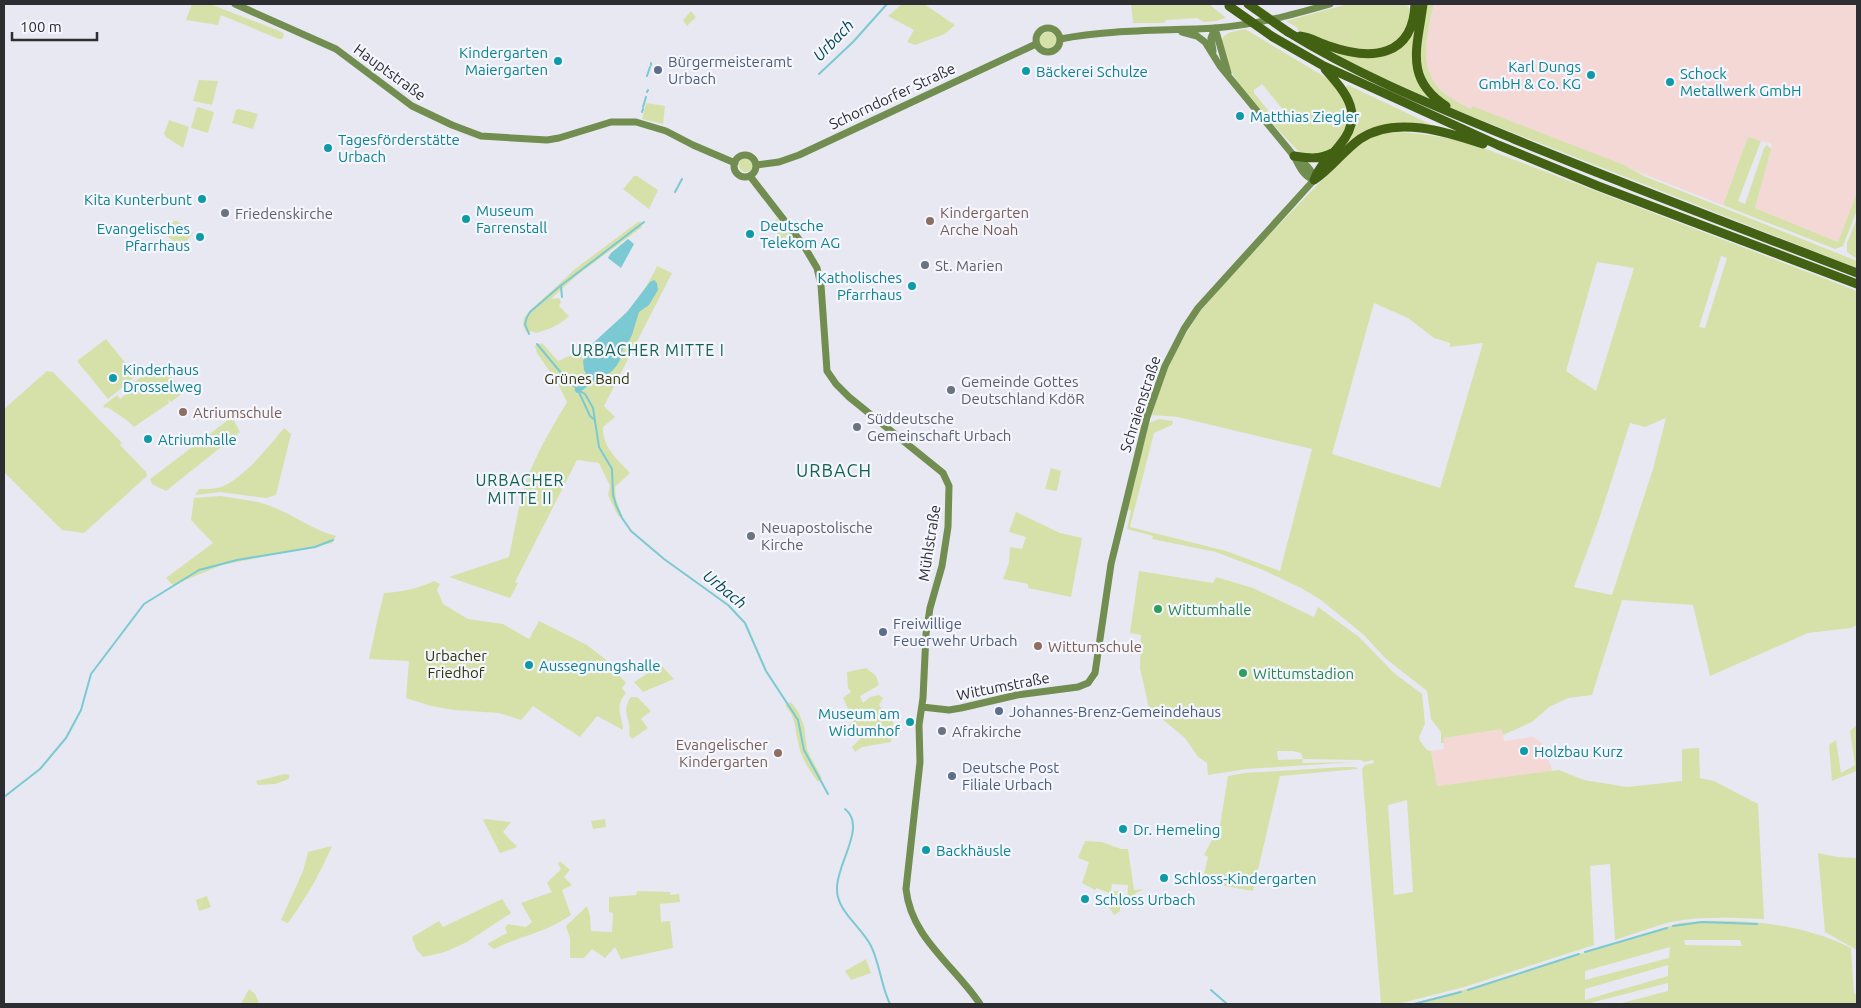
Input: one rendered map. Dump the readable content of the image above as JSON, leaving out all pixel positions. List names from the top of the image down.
{
  "streets": {
    "street": [
      "Hauptstraße",
      "Schorndorfer Straße",
      "Schraienstraße",
      "Mühlstraße",
      "Wittumstraße"
    ]
  },
  "crossings": [
    ["Hauptstraße", "Schorndorfer Straße"],
    ["Hauptstraße", "Mühlstraße"],
    ["Schorndorfer Straße", "Mühlstraße"],
    ["Schraienstraße", "Wittumstraße"],
    ["Mühlstraße", "Wittumstraße"]
  ],
  "districts": ["URBACHER MITTE I", "URBACH", "URBACHER MITTE II"],
  "water": ["Urbach"],
  "parks": ["Grünes Band", "Urbacher Friedhof"],
  "places": [
    "Kindergarten Maiergarten",
    "Bürgermeisteramt Urbach",
    "Bäckerei Schulze",
    "Karl Dungs GmbH & Co. KG",
    "Schock Metallwerk GmbH",
    "Matthias Ziegler",
    "Tagesförderstätte Urbach",
    "Kita Kunterbunt",
    "Friedenskirche",
    "Museum Farrenstall",
    "Kindergarten Arche Noah",
    "Deutsche Telekom AG",
    "Evangelisches Pfarrhaus",
    "St. Marien",
    "Katholisches Pfarrhaus",
    "Kinderhaus Drosselweg",
    "Gemeinde Gottes Deutschland KdöR",
    "Atriumschule",
    "Süddeutsche Gemeinschaft Urbach",
    "Atriumhalle",
    "Neuapostolische Kirche",
    "Wittumhalle",
    "Freiwillige Feuerwehr Urbach",
    "Wittumschule",
    "Aussegnungshalle",
    "Wittumstadion",
    "Johannes-Brenz-Gemeindehaus",
    "Museum am Widumhof",
    "Afrakirche",
    "Holzbau Kurz",
    "Evangelischer Kindergarten",
    "Deutsche Post Filiale Urbach",
    "Dr. Hemeling",
    "Backhäusle",
    "Schloss-Kindergarten",
    "Schloss Urbach"
  ],
  "scale_bar": "100 m"
}
